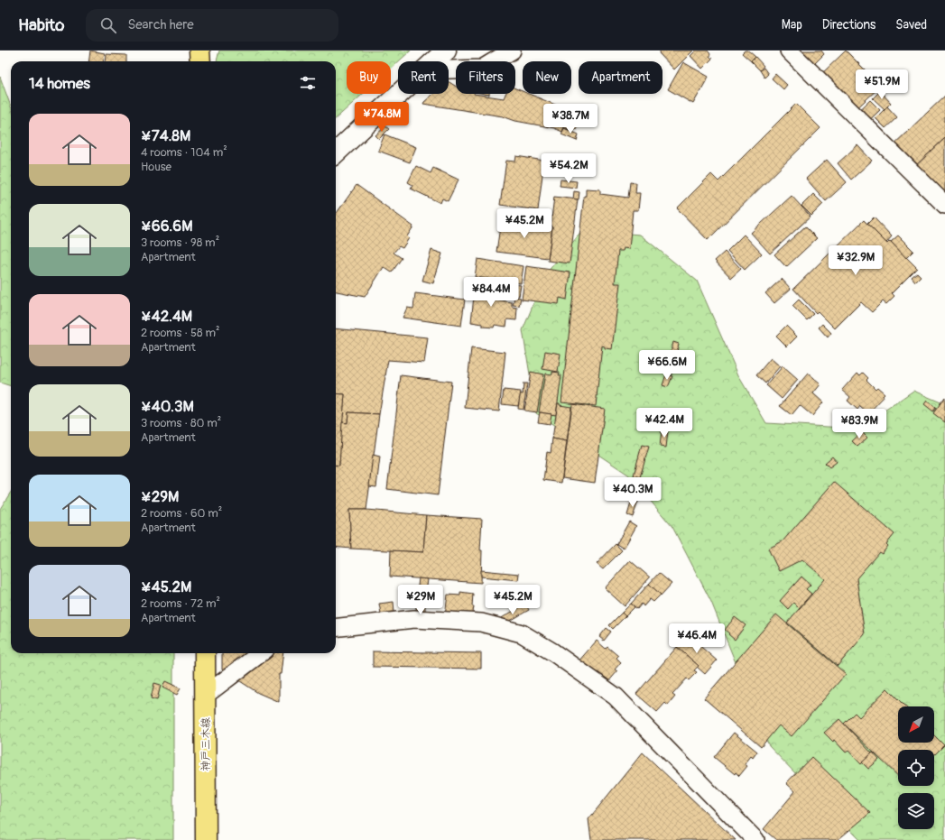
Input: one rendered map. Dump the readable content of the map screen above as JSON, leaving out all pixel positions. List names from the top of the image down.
{
  "streets": {
    "main road": ["神戸三木線"]
  },
  "north": "bottom left",
  "page": {
    "header": "Habito",
    "search": "Search here",
    "nav": ["Map", "Directions", "Saved"],
    "chip": [
      "Buy",
      "Rent",
      "Filters",
      "New",
      "Apartment"
    ],
    "heading": "14 homes",
    "price": [
      "¥51.9M",
      "¥74.8M",
      "¥38.7M",
      "¥54.2M",
      "¥45.2M",
      "¥32.9M",
      "¥84.4M",
      "¥66.6M",
      "¥42.4M",
      "¥83.9M",
      "¥40.3M",
      "¥29M",
      "¥45.2M",
      "¥46.4M"
    ],
    "list": [
      {
        "name": "¥74.8M",
        "note": "4 rooms · 104 m² · House"
      },
      {
        "name": "¥66.6M",
        "note": "3 rooms · 98 m² · Apartment"
      },
      {
        "name": "¥42.4M",
        "note": "2 rooms · 58 m² · Apartment"
      },
      {
        "name": "¥40.3M",
        "note": "3 rooms · 80 m² · Apartment"
      },
      {
        "name": "¥29M",
        "note": "2 rooms · 60 m² · Apartment"
      },
      {
        "name": "¥45.2M",
        "note": "2 rooms · 72 m² · Apartment"
      }
    ]
  }
}
